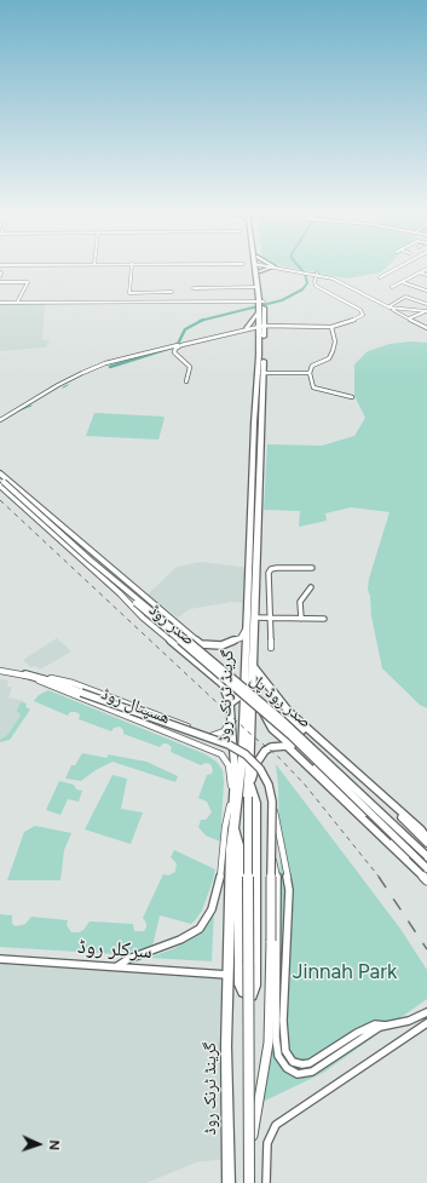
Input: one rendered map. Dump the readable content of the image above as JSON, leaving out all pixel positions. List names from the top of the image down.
{
  "streets": {
    "highway": ["گرینڈ ٹرنک روڈ"],
    "main road": ["صدر روڈ", "صدر روڈ پل"],
    "street": ["ھسپتال روڈ", "سرکلر روڈ"]
  },
  "crossings": [
    ["صدر روڈ", "گرینڈ ٹرنک روڈ"],
    ["صدر روڈ", "صدر روڈ پل"],
    ["صدر روڈ", "ھسپتال روڈ"],
    ["گرینڈ ٹرنک روڈ", "سرکلر روڈ"],
    ["ھسپتال روڈ", "سرکلر روڈ"]
  ],
  "parks": ["Jinnah Park"],
  "north": "right"
}
